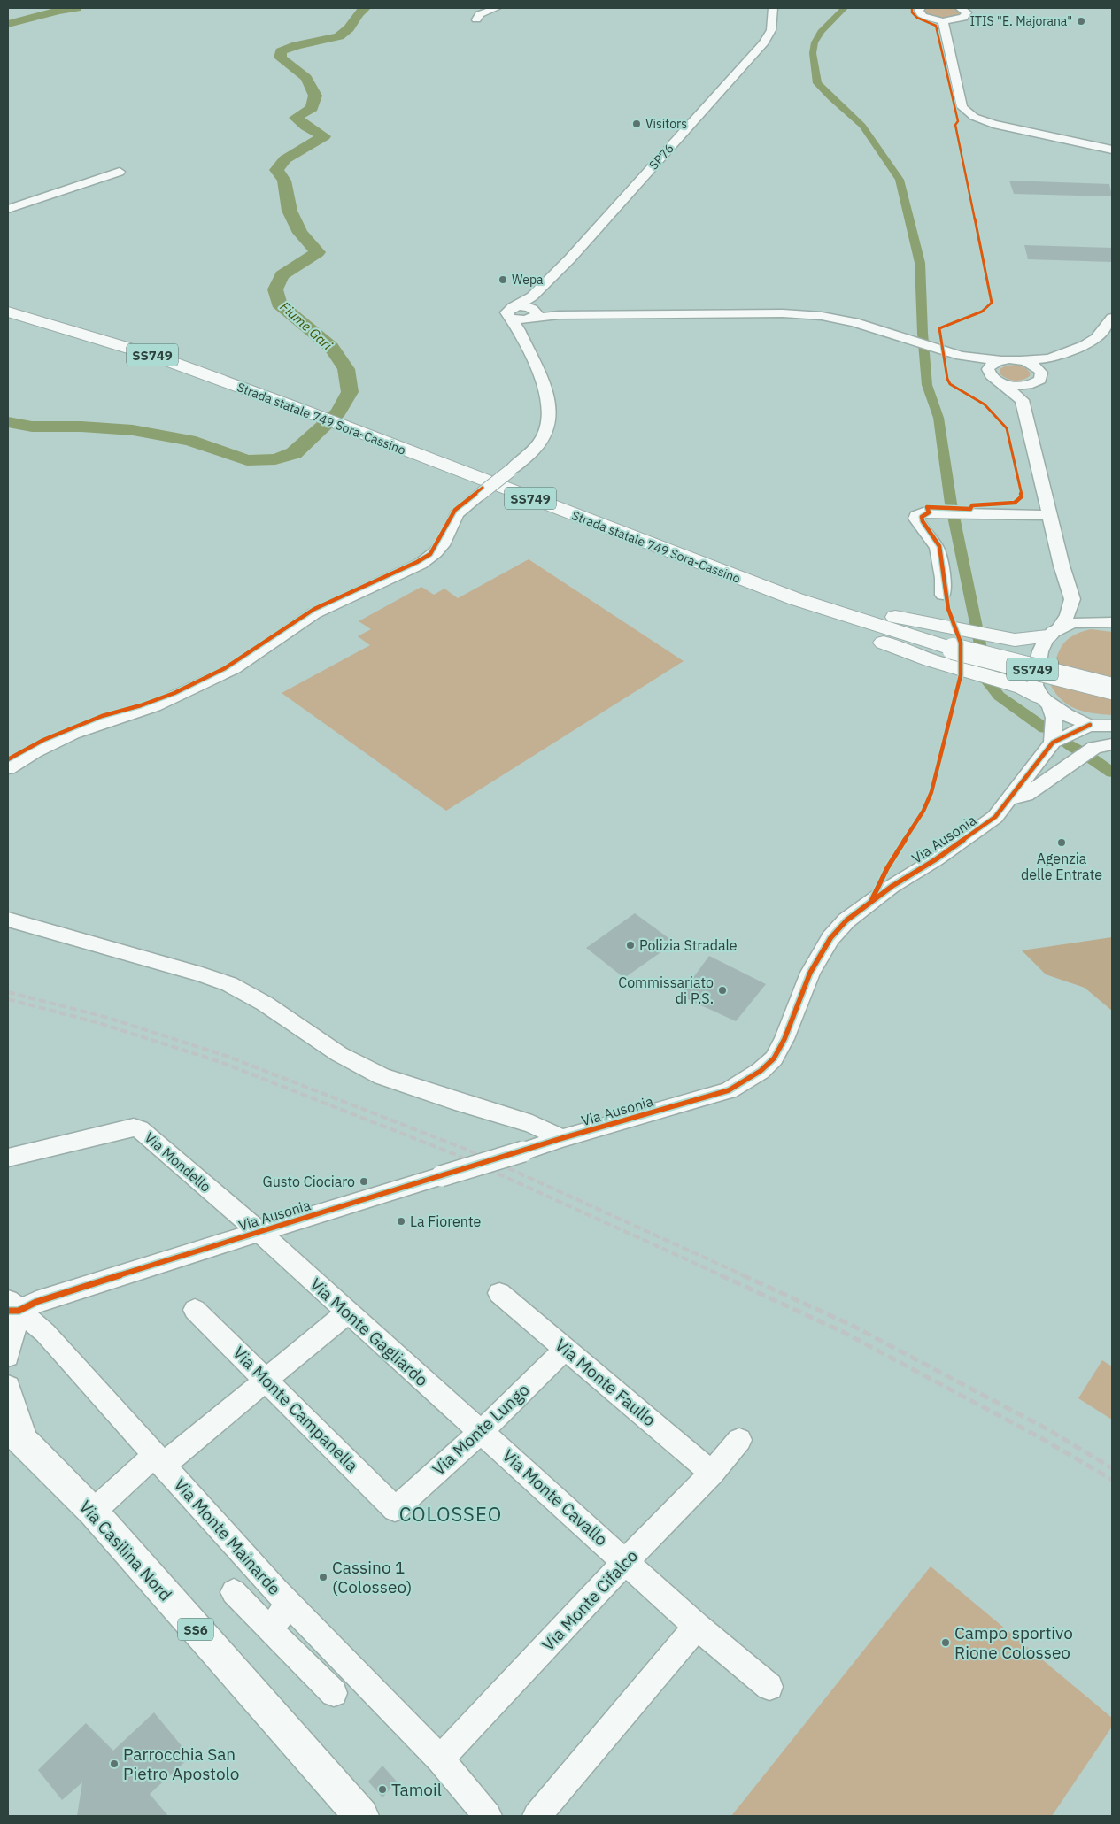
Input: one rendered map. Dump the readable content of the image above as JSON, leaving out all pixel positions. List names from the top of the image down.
{
  "streets": {
    "highway": ["SS749", "Strada statale 749 Sora-Cassino"],
    "main road": ["Via Casilina Nord", "SS6"],
    "street": [
      "SP76",
      "Via Ausonia",
      "Via Mondello",
      "Via Monte Gagliardo",
      "Via Monte Faullo",
      "Via Monte Campanella",
      "Via Monte Lungo",
      "Via Monte Cavallo",
      "Via Monte Mainarde",
      "Via Monte Cifalco"
    ]
  },
  "crossings": [
    ["Via Ausonia", "Via Mondello"],
    ["Via Ausonia", "Via Monte Gagliardo"],
    ["Via Ausonia", "Via Monte Mainarde"],
    ["Via Mondello", "Via Monte Gagliardo"],
    ["Via Monte Gagliardo", "Via Monte Lungo"],
    ["Via Monte Gagliardo", "Via Monte Cavallo"],
    ["Via Monte Faullo", "Via Monte Lungo"],
    ["Via Monte Faullo", "Via Monte Cifalco"],
    ["Via Monte Campanella", "Via Monte Lungo"],
    ["Via Monte Lungo", "Via Monte Cavallo"],
    ["Via Monte Cavallo", "Via Monte Cifalco"],
    ["Via Monte Mainarde", "Via Monte Cifalco"]
  ],
  "districts": ["COLOSSEO"],
  "water": ["Fiume Gari"],
  "places": [
    "ITIS \"E. Majorana\"",
    "Visitors",
    "Wepa",
    "Agenzia delle Entrate",
    "Polizia Stradale",
    "Commissariato di P.S.",
    "Gusto Ciociaro",
    "La Fiorente",
    "Cassino 1 (Colosseo)",
    "Campo sportivo Rione Colosseo",
    "Parrocchia San Pietro Apostolo",
    "Tamoil"
  ]
}
